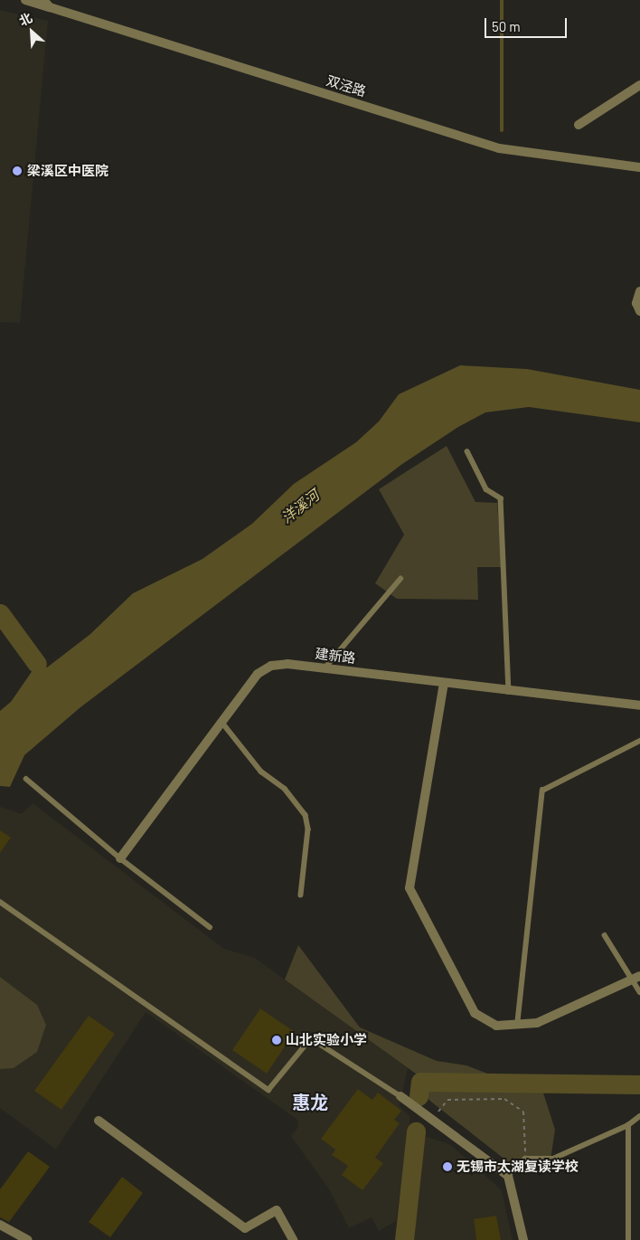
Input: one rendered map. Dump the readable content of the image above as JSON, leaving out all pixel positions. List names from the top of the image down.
{
  "streets": {
    "street": ["双泾路", "建新路"]
  },
  "districts": ["惠龙"],
  "water": ["洋溪河"],
  "places": ["梁溪区中医院", "山北实验小学", "无锡市太湖复读学校"],
  "scale_bar": "50 m",
  "north": "top left"
}
